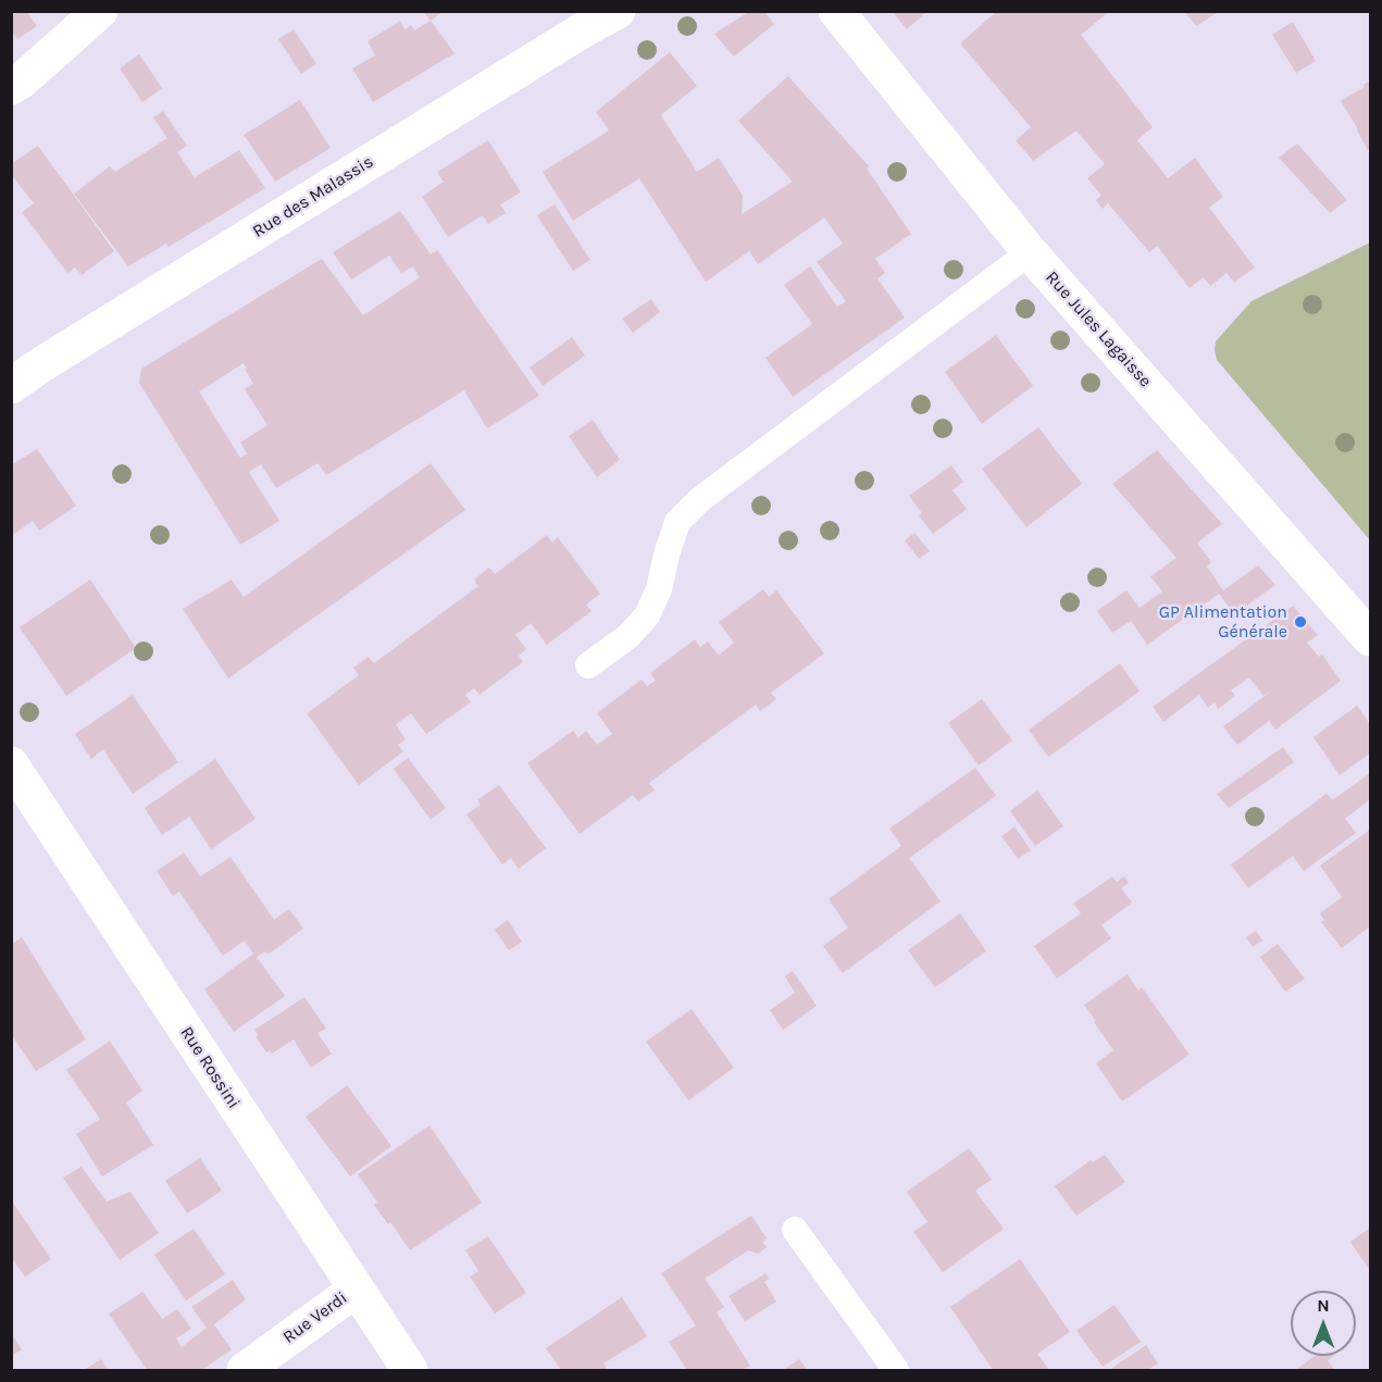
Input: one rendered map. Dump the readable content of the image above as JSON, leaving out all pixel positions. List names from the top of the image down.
{
  "streets": {
    "street": [
      "Rue des Malassis",
      "Rue Jules Lagaisse",
      "Rue Rossini",
      "Rue Verdi"
    ]
  },
  "crossings": [
    ["Rue Rossini", "Rue Verdi"]
  ],
  "places": ["GP Alimentation Générale"],
  "north": "top"
}
